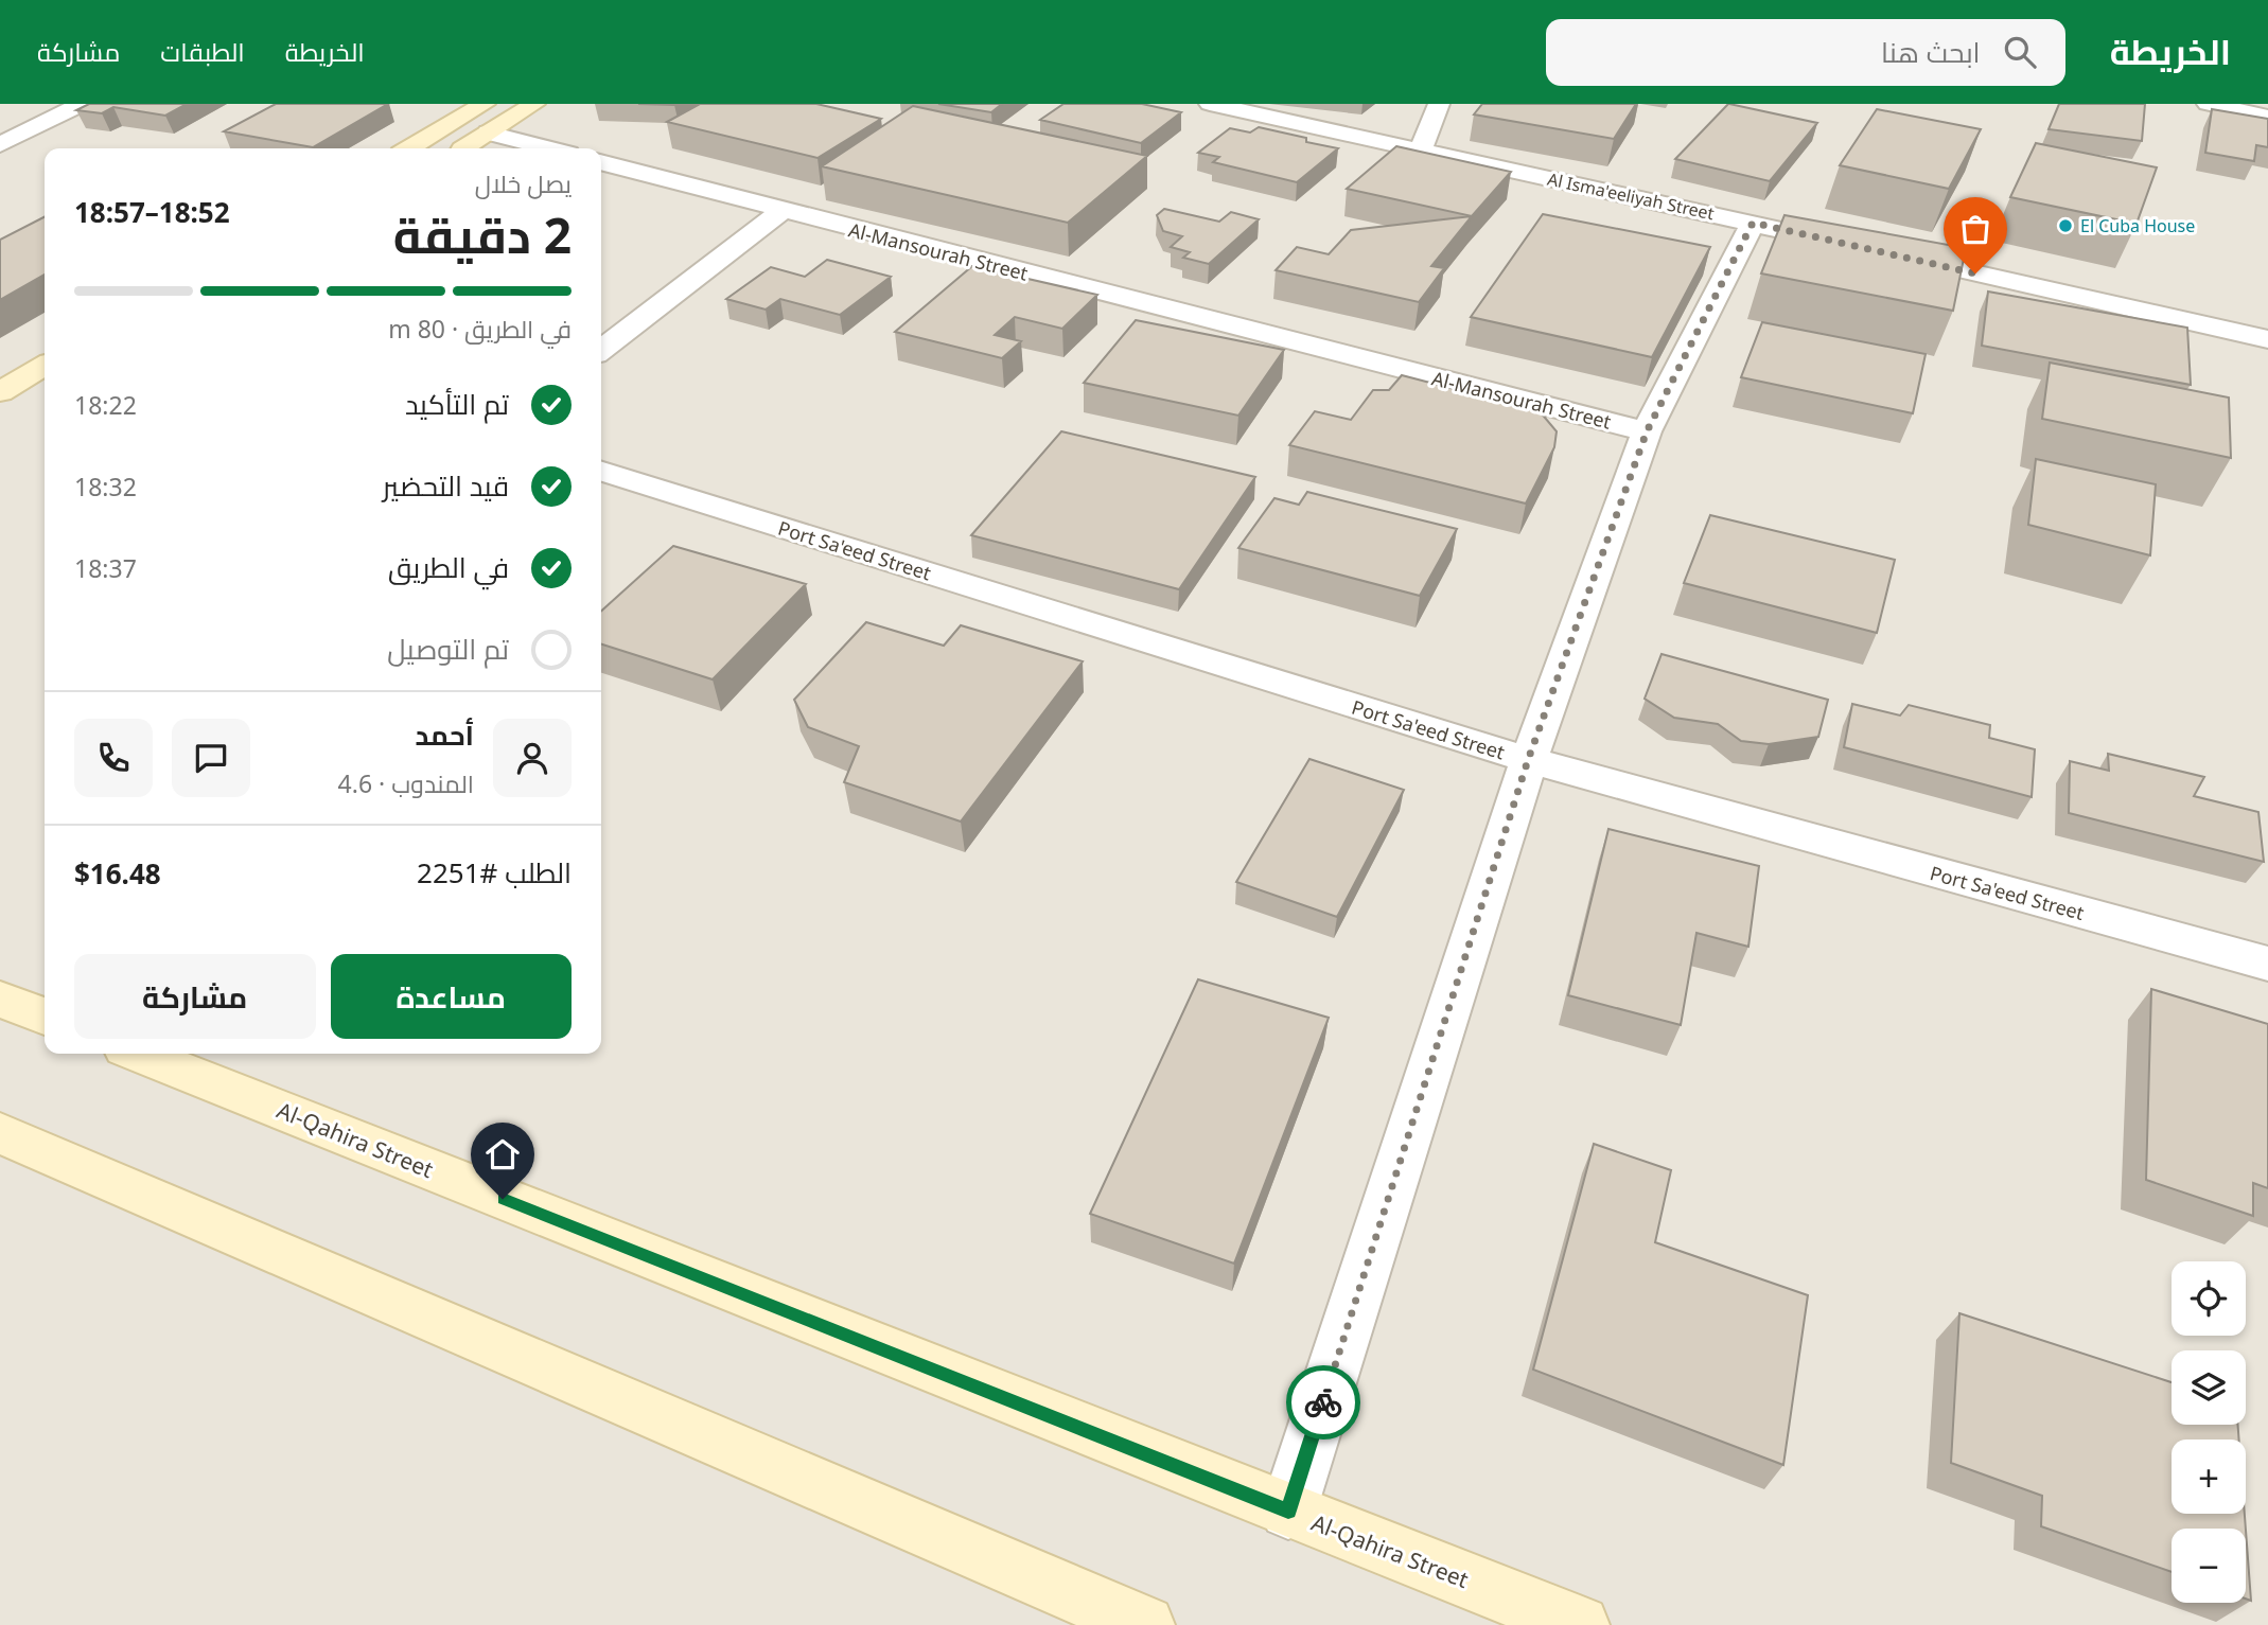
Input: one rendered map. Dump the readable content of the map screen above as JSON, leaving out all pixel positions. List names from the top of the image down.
{
  "streets": {
    "main road": ["Al-Qahira Street"],
    "street": ["Al Isma'eeliyah Street", "Al-Mansourah Street", "Port Sa'eed Street"]
  },
  "places": ["El Cuba House"],
  "page": {
    "header": "الخريطة",
    "search": "ابحث هنا",
    "nav": ["الخريطة", "الطبقات", "مشاركة"],
    "heading": ["2 دقيقة", "يصل خلال", "18:52–18:57"],
    "panel": [
      "أحمد",
      "المندوب · 4.6",
      "الطلب #2251",
      "$16.48"
    ],
    "bar": "في الطريق · 80 m",
    "list": [
      ["تم التأكيد", "18:22"],
      ["قيد التحضير", "18:32"],
      ["في الطريق", "18:37"],
      "تم التوصيل"
    ],
    "buttons": ["مساعدة", "مشاركة"],
    "map_buttons": ["+", "−"]
  }
}
